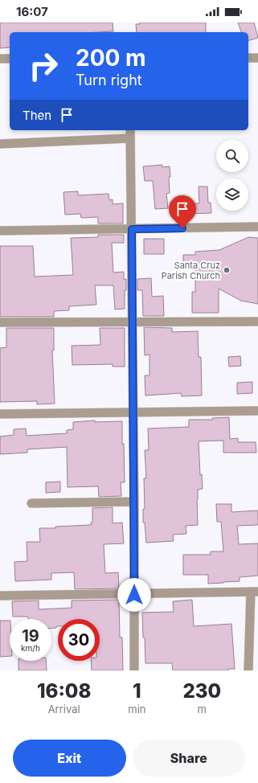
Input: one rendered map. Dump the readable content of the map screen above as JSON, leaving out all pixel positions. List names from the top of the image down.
{
  "places": ["Santa Cruz Parish Church"],
  "page": {
    "status": "16:07",
    "turn": ["200 m", "Turn right"],
    "then": "Then",
    "speed": "19 km/h",
    "limit": "30",
    "eta": [
      "16:08",
      "Arrival",
      "1",
      "min",
      "230",
      "m"
    ],
    "buttons": ["Exit", "Share"]
  }
}
